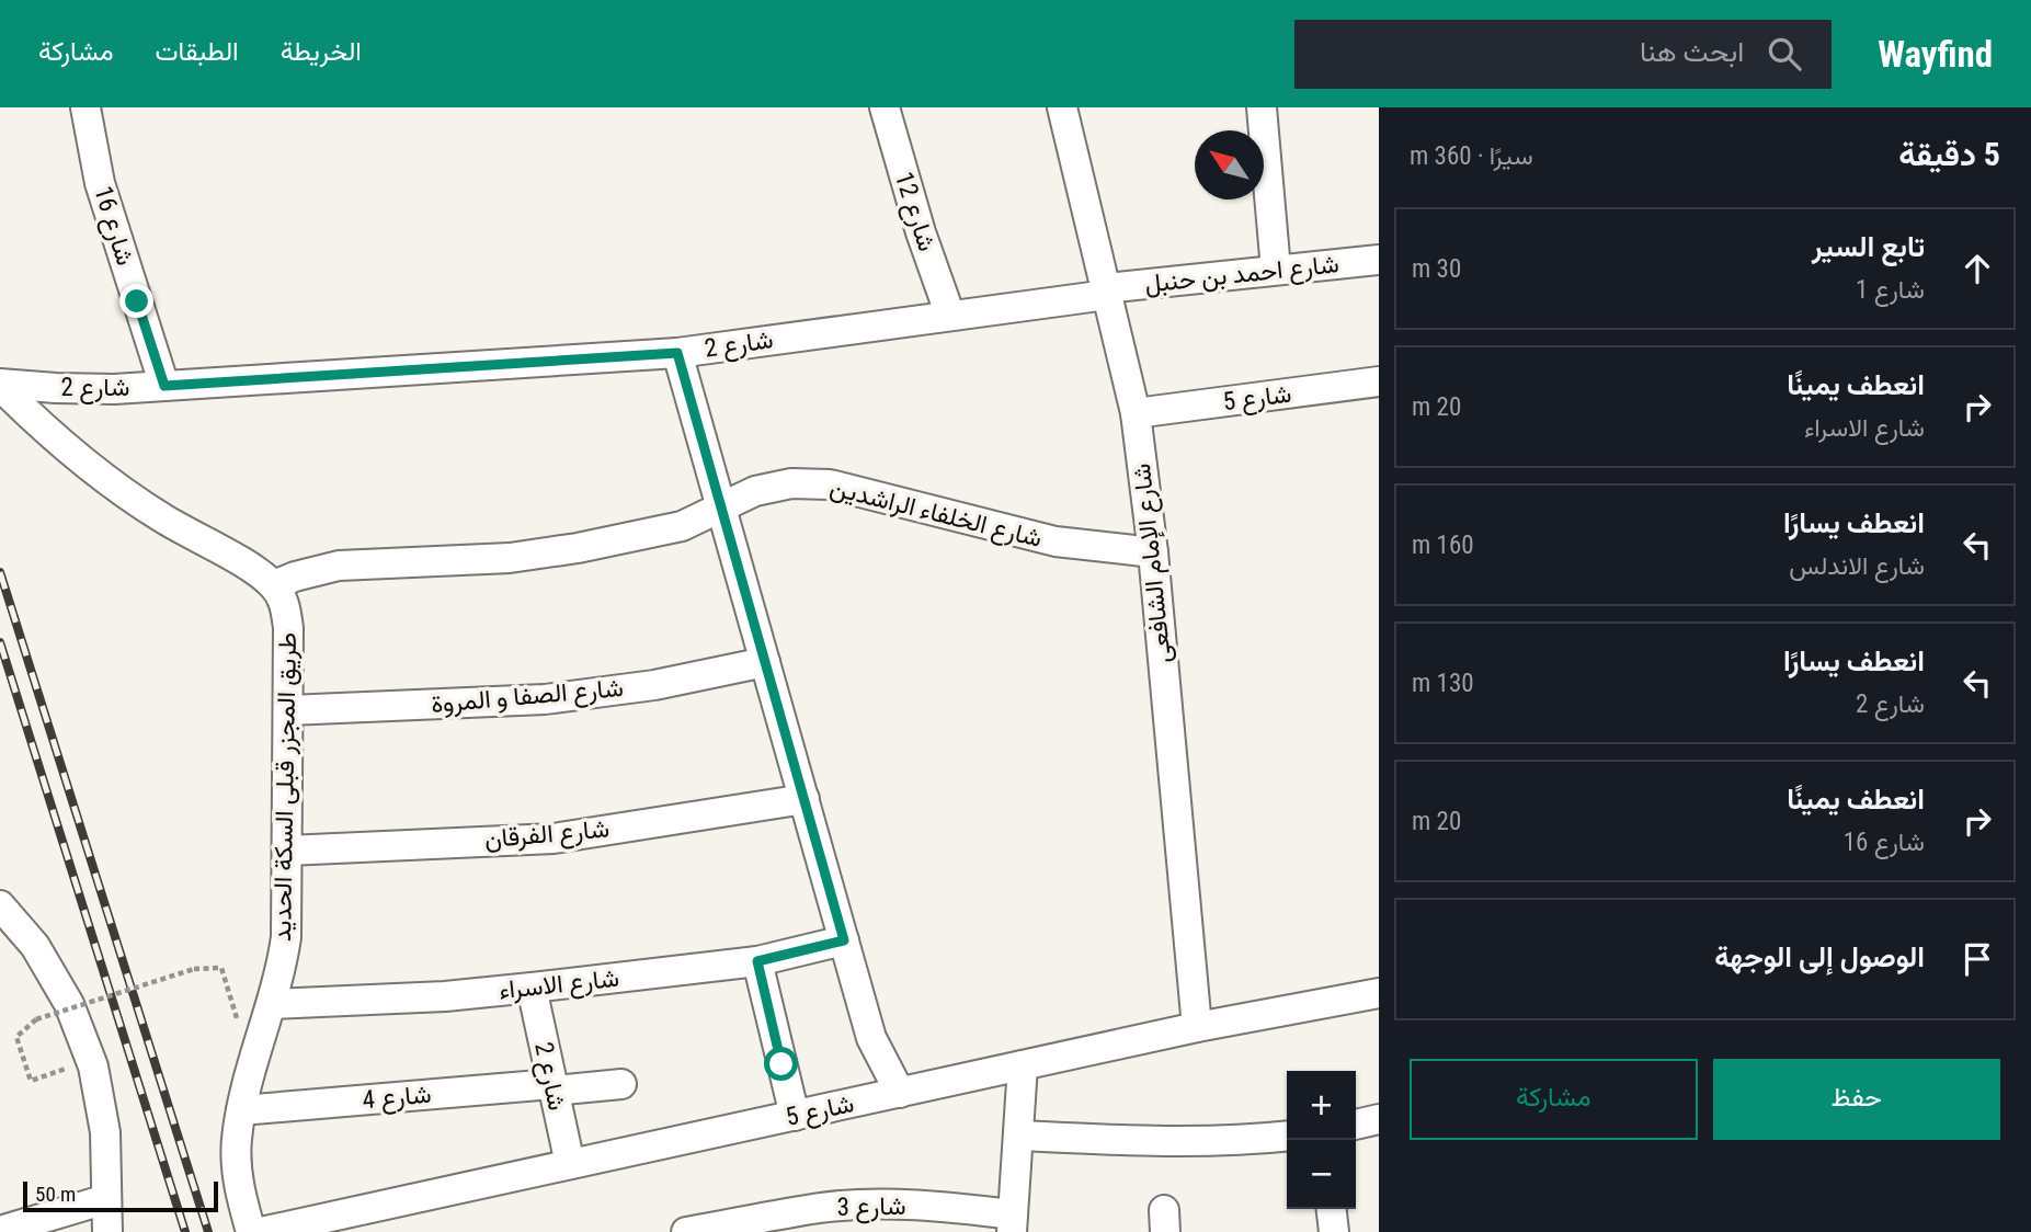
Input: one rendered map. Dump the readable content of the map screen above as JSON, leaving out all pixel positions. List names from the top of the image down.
{
  "streets": {
    "street": [
      "شارع 12",
      "شارع 16",
      "شارع احمد بن حنبل",
      "شارع 2",
      "شارع 5",
      "شارع الخلفاء الراشدين",
      "شارع الإمام الشافعى",
      "شارع الصفا و المروة",
      "طريق المجزر قبلى السكة الحديد",
      "شارع الفرقان",
      "شارع الاسراء",
      "شارع 4",
      "شارع 3"
    ]
  },
  "crossings": [
    ["شارع 12", "شارع 2"],
    ["شارع 16", "شارع 2"],
    ["شارع احمد بن حنبل", "شارع 2"],
    ["شارع احمد بن حنبل", "شارع الإمام الشافعى"],
    ["شارع 2", "شارع 5"],
    ["شارع 2", "شارع الإمام الشافعى"],
    ["شارع 2", "شارع الاسراء"],
    ["شارع 2", "شارع 4"],
    ["شارع 5", "شارع الإمام الشافعى"],
    ["شارع الخلفاء الراشدين", "شارع الإمام الشافعى"],
    ["شارع الخلفاء الراشدين", "طريق المجزر قبلى السكة الحديد"],
    ["شارع الصفا و المروة", "طريق المجزر قبلى السكة الحديد"],
    ["طريق المجزر قبلى السكة الحديد", "شارع الفرقان"],
    ["طريق المجزر قبلى السكة الحديد", "شارع الاسراء"],
    ["طريق المجزر قبلى السكة الحديد", "شارع 4"]
  ],
  "scale_bar": "50 m",
  "north": "top left",
  "page": {
    "header": "Wayfind",
    "search": "ابحث هنا",
    "nav": ["الخريطة", "الطبقات", "مشاركة"],
    "heading": ["5 دقيقة", "سيرًا · 360 m"],
    "list": [
      ["تابع السير", "شارع 1", "30 m"],
      ["انعطف يمينًا", "شارع الاسراء", "20 m"],
      ["انعطف يسارًا", "شارع الاندلس", "160 m"],
      ["انعطف يسارًا", "شارع 2", "130 m"],
      ["انعطف يمينًا", "شارع 16", "20 m"],
      "الوصول إلى الوجهة"
    ],
    "buttons": ["حفظ", "مشاركة"],
    "map_buttons": ["+", "−"],
    "scale": "50 m"
  }
}
